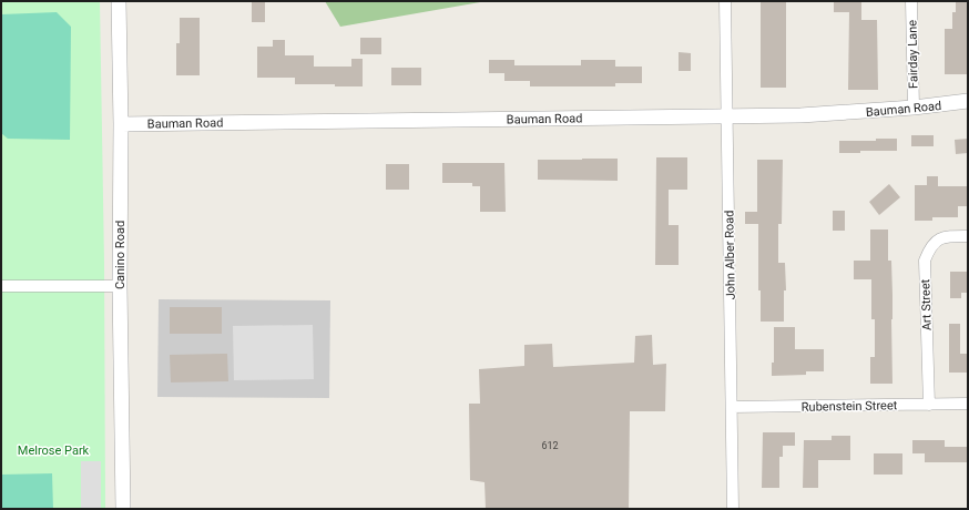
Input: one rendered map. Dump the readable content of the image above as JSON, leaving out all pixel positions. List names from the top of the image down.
{
  "streets": {
    "street": [
      "Fairday Lane",
      "Bauman Road",
      "Canino Road",
      "John Alber Road",
      "Art Street",
      "Rubenstein Street"
    ]
  },
  "crossings": [
    ["Fairday Lane", "Bauman Road"],
    ["Bauman Road", "Canino Road"],
    ["Bauman Road", "John Alber Road"],
    ["John Alber Road", "Rubenstein Street"],
    ["Art Street", "Rubenstein Street"]
  ],
  "parks": ["Melrose Park"],
  "house_numbers": ["612"]
}
